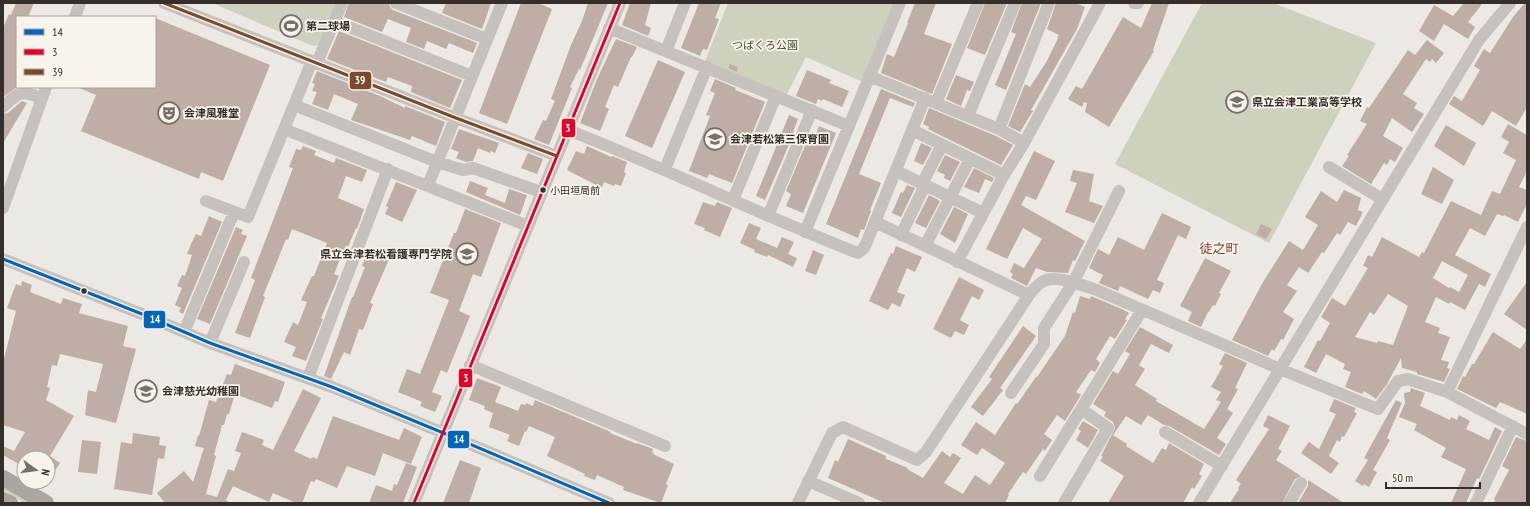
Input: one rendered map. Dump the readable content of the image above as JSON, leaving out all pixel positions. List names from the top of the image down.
{
  "districts": ["徒之町"],
  "parks": ["つばくろ公園"],
  "places": {
    "sports": ["第二球場"],
    "school or university": [
      "県立会津工業高等学校",
      "会津若松第三保育園",
      "県立会津若松看護専門学院",
      "会津慈光幼稚園"
    ],
    "theatre": ["会津風雅堂"],
    "other": ["小田垣局前"]
  },
  "lines": ["transit line 3", "transit line 39", "transit line 14"],
  "legend": ["14", "3", "39"],
  "scale_bar": "50 m",
  "north": "right"
}
